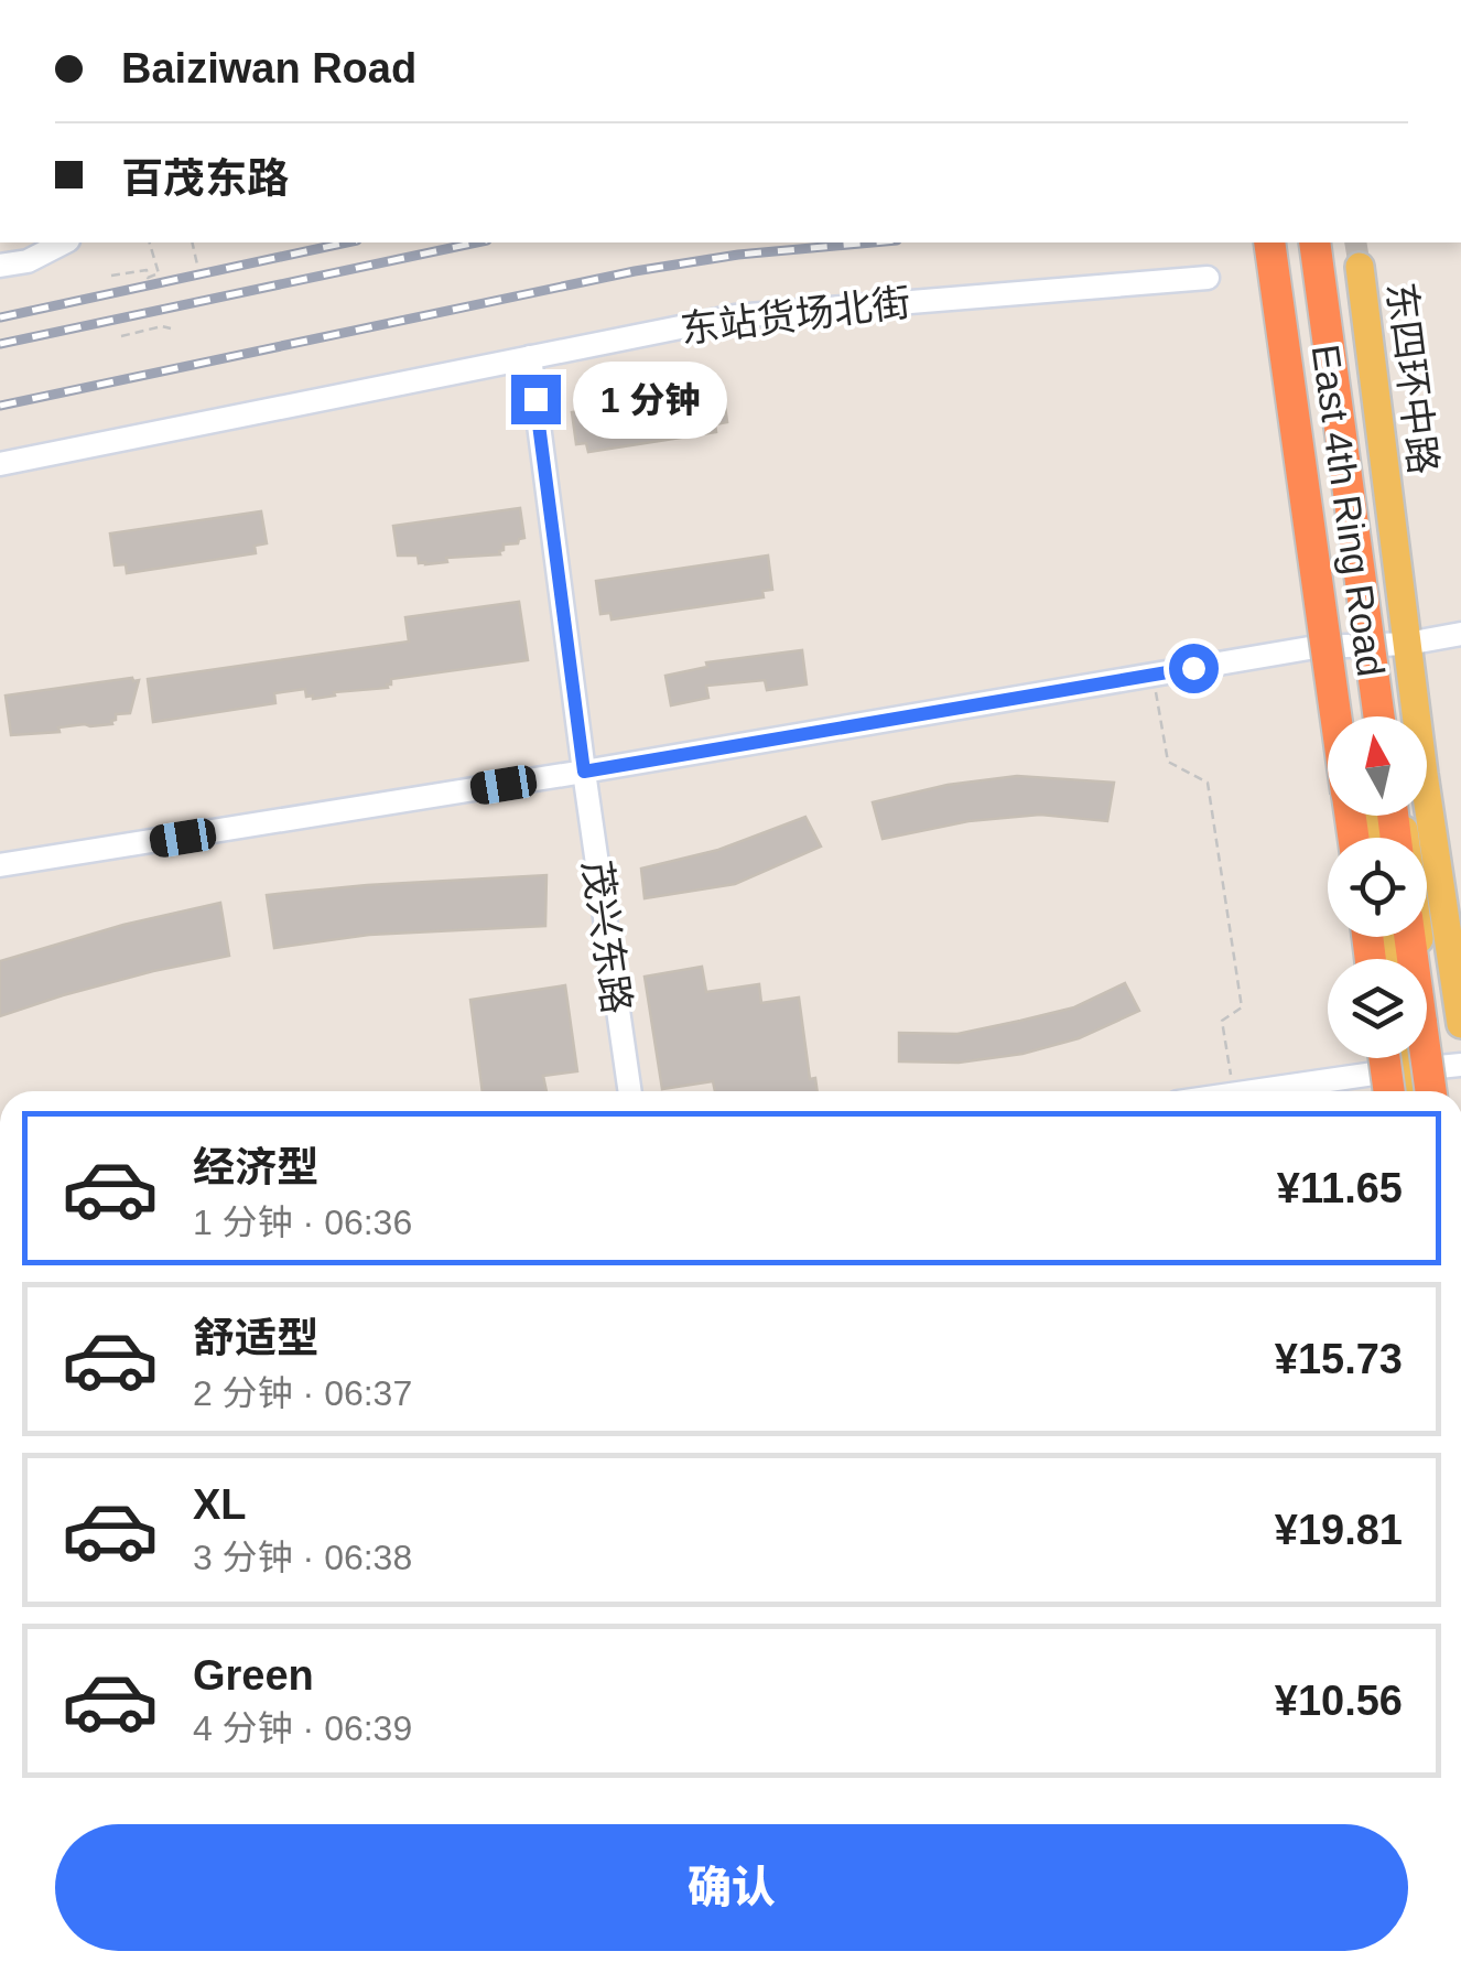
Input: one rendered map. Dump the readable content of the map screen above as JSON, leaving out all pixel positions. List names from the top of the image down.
{
  "streets": {
    "highway": ["East 4th Ring Road"],
    "main road": ["东四环中路"],
    "street": ["东站货场北街", "茂兴东路"]
  },
  "crossings": [
    ["东站货场北街", "茂兴东路"]
  ],
  "north": "top",
  "page": {
    "banner": ["Baiziwan Road", "百茂东路"],
    "bubble": "1 分钟",
    "list": [
      {
        "name": "经济型",
        "note": "1 分钟 · 06:36",
        "value": "¥11.65"
      },
      {
        "name": "舒适型",
        "note": "2 分钟 · 06:37",
        "value": "¥15.73"
      },
      {
        "name": "XL",
        "note": "3 分钟 · 06:38",
        "value": "¥19.81"
      },
      {
        "name": "Green",
        "note": "4 分钟 · 06:39",
        "value": "¥10.56"
      }
    ],
    "buttons": "确认"
  }
}
